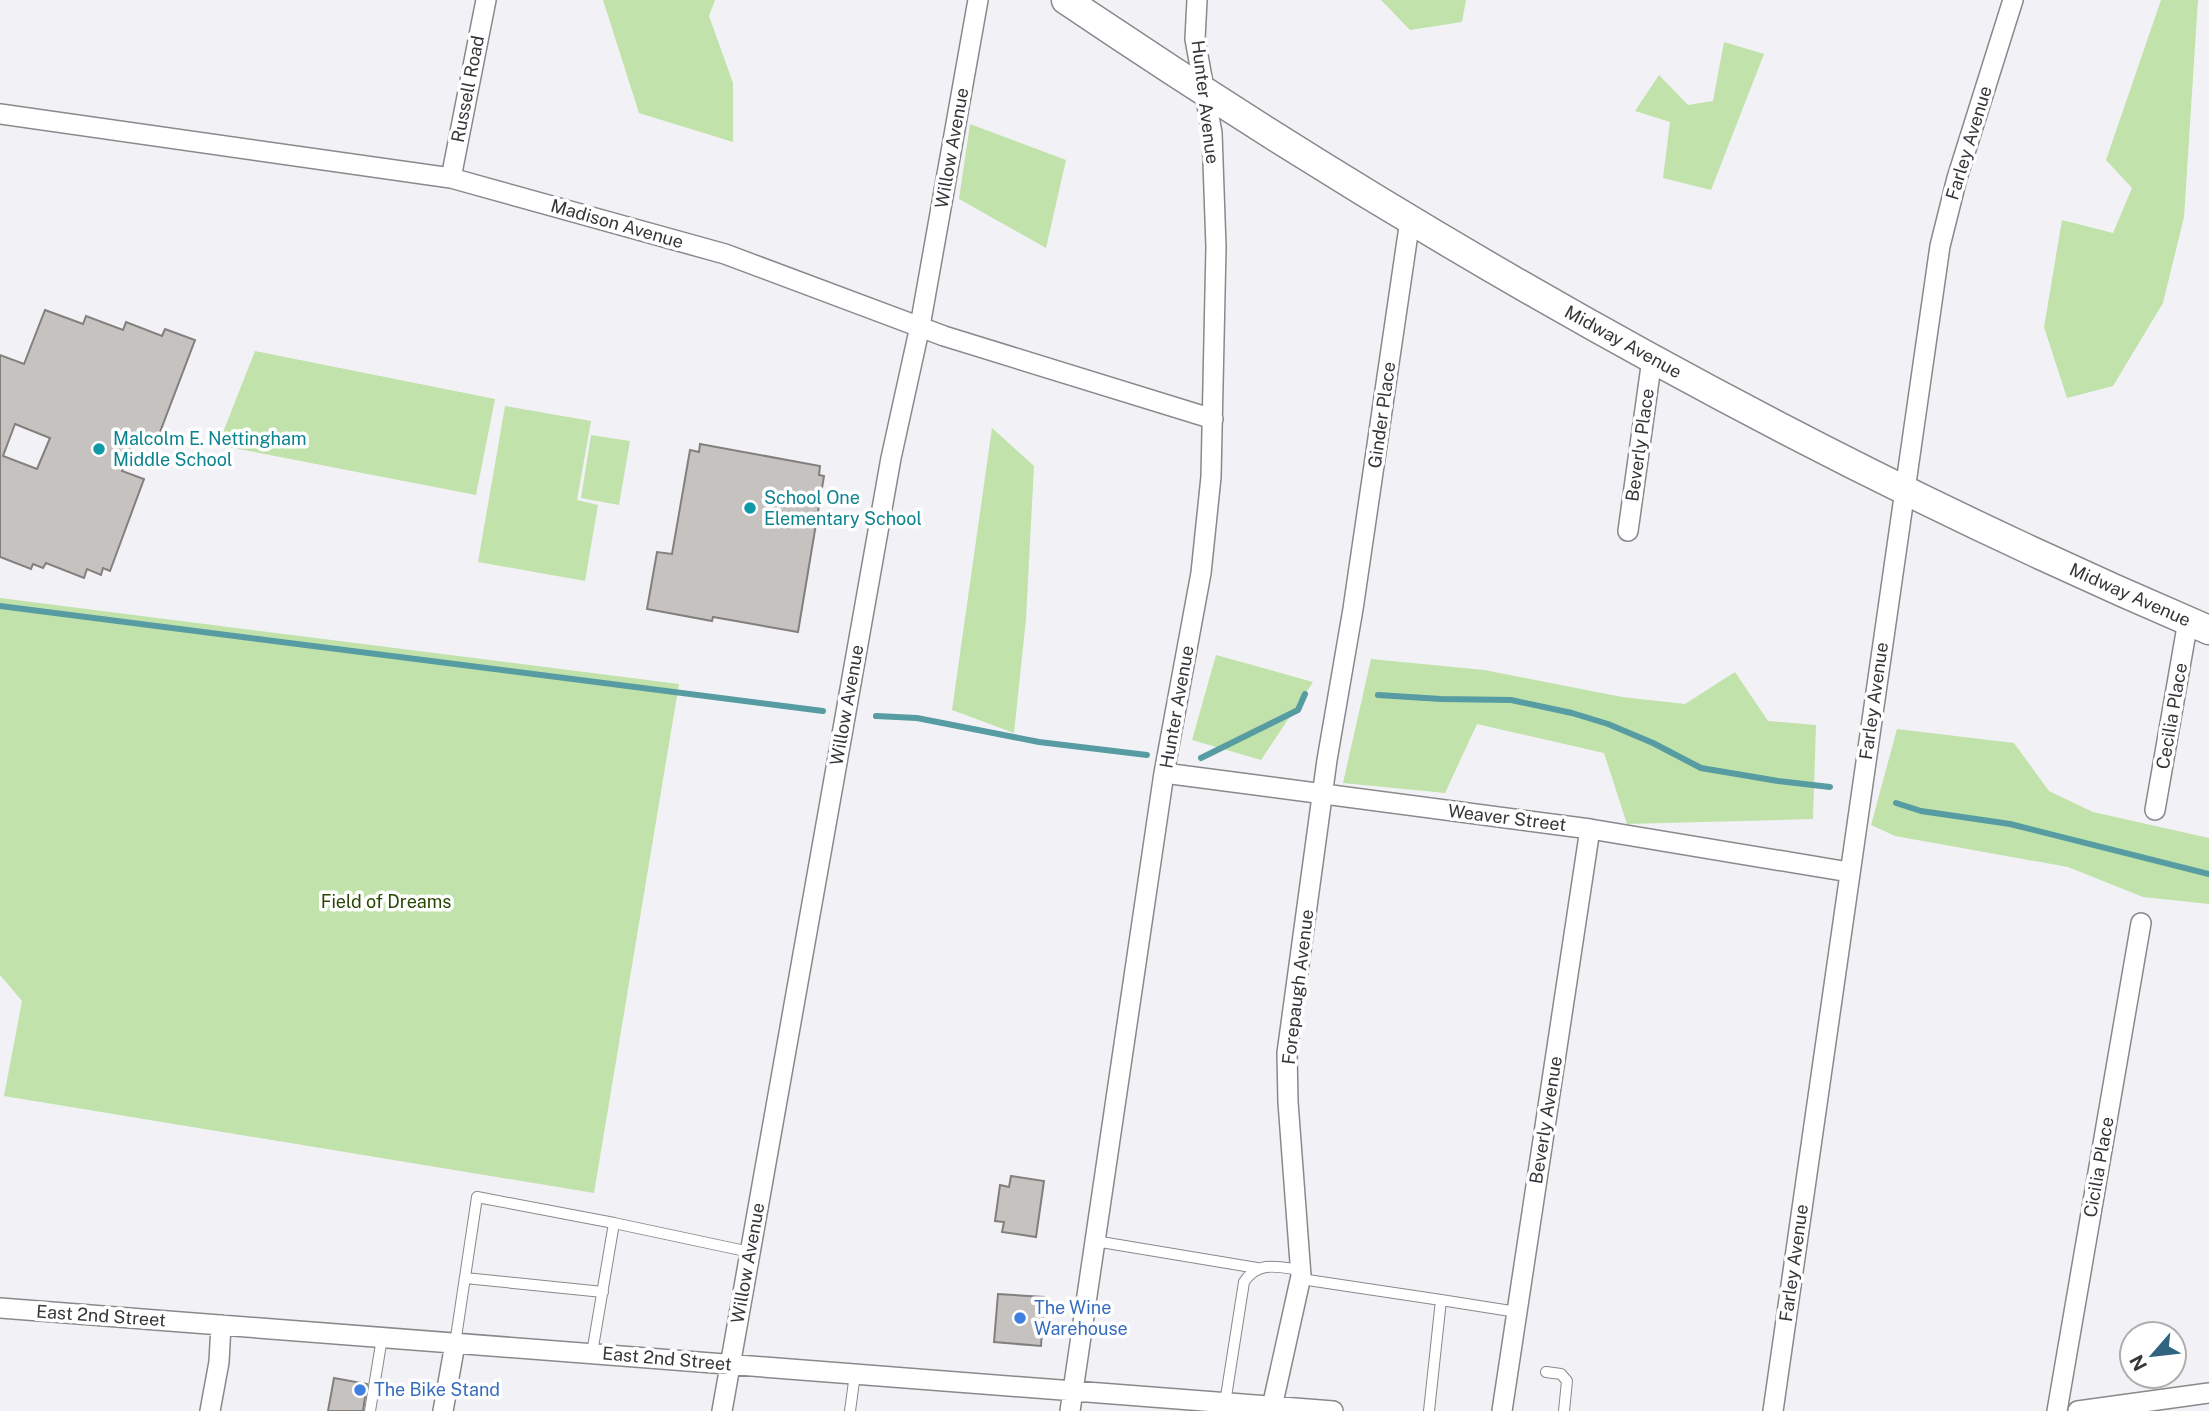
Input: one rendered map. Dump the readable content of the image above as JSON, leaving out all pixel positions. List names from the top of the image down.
{
  "streets": {
    "street": [
      "Russell Road",
      "Hunter Avenue",
      "Farley Avenue",
      "Willow Avenue",
      "Madison Avenue",
      "Midway Avenue",
      "Ginder Place",
      "Beverly Place",
      "Cecilia Place",
      "Weaver Street",
      "Forepaugh Avenue",
      "Beverly Avenue",
      "Cicilia Place",
      "East 2nd Street"
    ]
  },
  "crossings": [
    ["Russell Road", "Madison Avenue"],
    ["Hunter Avenue", "Madison Avenue"],
    ["Hunter Avenue", "Midway Avenue"],
    ["Hunter Avenue", "Weaver Street"],
    ["Hunter Avenue", "East 2nd Street"],
    ["Farley Avenue", "Midway Avenue"],
    ["Farley Avenue", "Weaver Street"],
    ["Willow Avenue", "Madison Avenue"],
    ["Willow Avenue", "East 2nd Street"],
    ["Midway Avenue", "Ginder Place"],
    ["Midway Avenue", "Beverly Place"],
    ["Midway Avenue", "Cecilia Place"],
    ["Ginder Place", "Forepaugh Avenue"],
    ["Weaver Street", "Forepaugh Avenue"],
    ["Weaver Street", "Beverly Avenue"],
    ["Forepaugh Avenue", "East 2nd Street"]
  ],
  "parks": ["Field of Dreams"],
  "places": [
    "Malcolm E. Nettingham Middle School",
    "School One Elementary School",
    "The Wine Warehouse",
    "The Bike Stand"
  ],
  "north": "bottom left"
}
